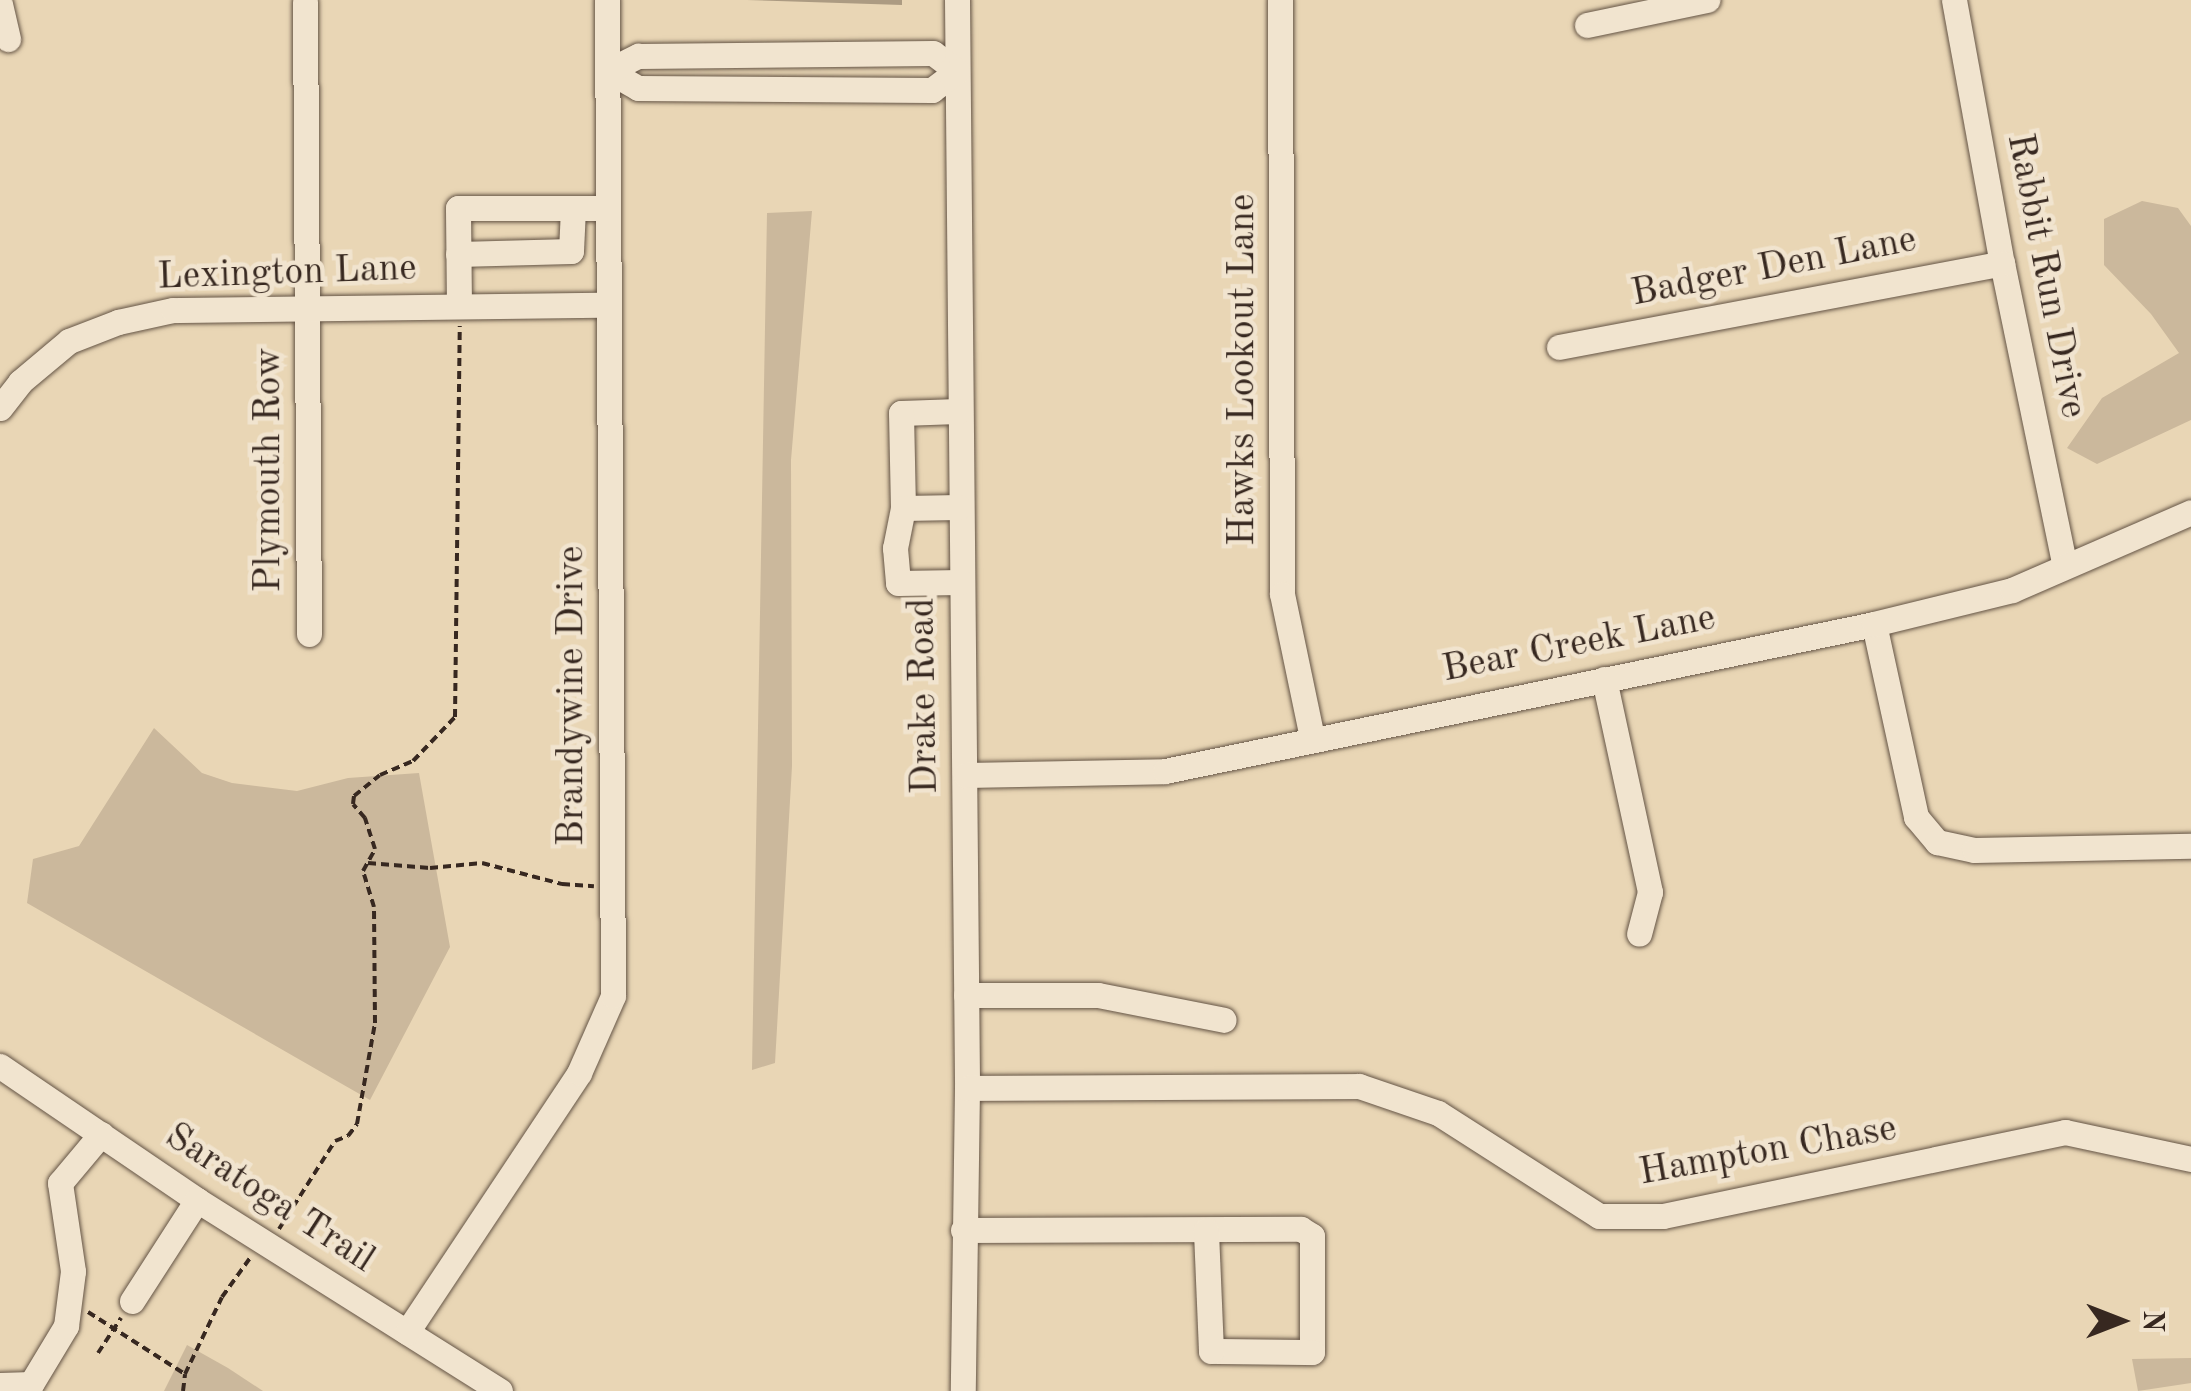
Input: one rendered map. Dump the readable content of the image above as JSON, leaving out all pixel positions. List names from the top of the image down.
{
  "streets": {
    "street": [
      "Badger Den Lane",
      "Lexington Lane",
      "Rabbit Run Drive",
      "Hawks Lookout Lane",
      "Plymouth Row",
      "Bear Creek Lane",
      "Brandywine Drive",
      "Drake Road",
      "Hampton Chase",
      "Saratoga Trail"
    ]
  },
  "crossings": [
    ["Badger Den Lane", "Rabbit Run Drive"],
    ["Lexington Lane", "Plymouth Row"],
    ["Lexington Lane", "Brandywine Drive"],
    ["Rabbit Run Drive", "Bear Creek Lane"],
    ["Hawks Lookout Lane", "Bear Creek Lane"],
    ["Bear Creek Lane", "Drake Road"],
    ["Brandywine Drive", "Saratoga Trail"],
    ["Drake Road", "Hampton Chase"]
  ],
  "north": "right"
}
